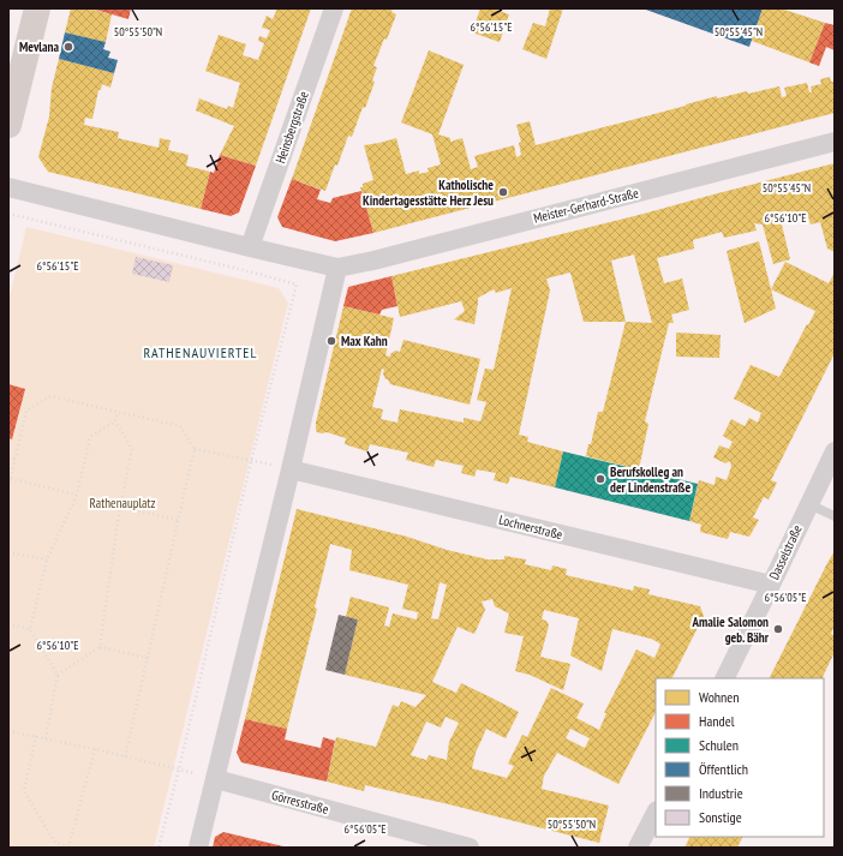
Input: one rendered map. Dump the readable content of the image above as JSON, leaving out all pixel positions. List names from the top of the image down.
{
  "streets": {
    "street": [
      "Heinsbergstraße",
      "Meister-Gerhard-Straße",
      "Lochnerstraße",
      "Dasselstraße",
      "Görresstraße"
    ]
  },
  "crossings": [
    ["Lochnerstraße", "Dasselstraße"]
  ],
  "districts": ["RATHENAUVIERTEL"],
  "parks": ["Rathenauplatz"],
  "places": [
    "Mevlana",
    "Katholische Kindertagesstätte Herz Jesu",
    "Max Kahn",
    "Berufskolleg an der Lindenstraße",
    "Amalie Salomon geb. Bähr"
  ],
  "legend": [
    "Wohnen",
    "Handel",
    "Schulen",
    "Öffentlich",
    "Industrie",
    "Sonstige"
  ],
  "coordinates": [
    "6°56'15\"E",
    "50°55'50\"N",
    "50°55'45\"N",
    "6°56'10\"E",
    "6°56'05\"E"
  ]
}
